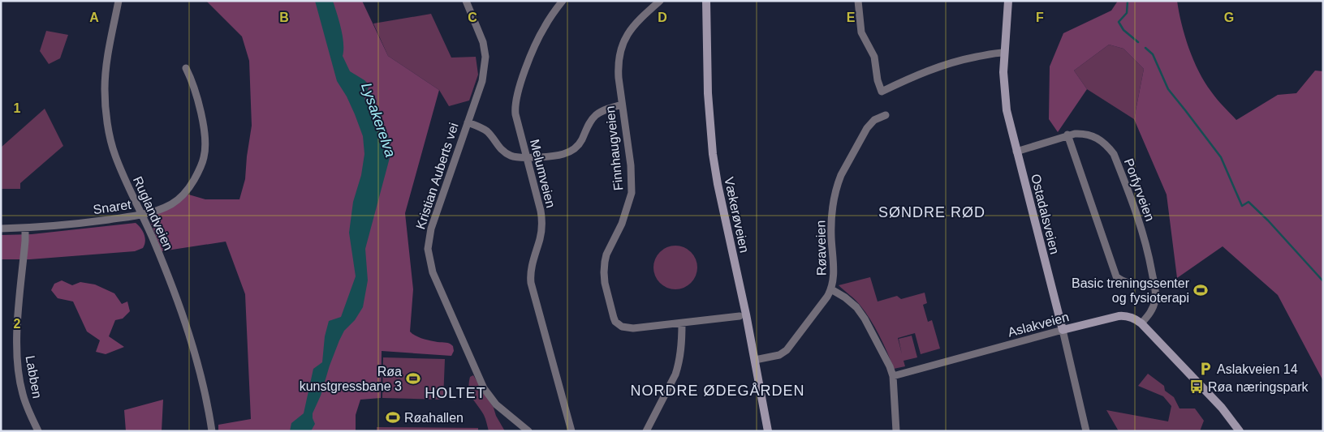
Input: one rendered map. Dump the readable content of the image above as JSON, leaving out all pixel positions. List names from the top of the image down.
{
  "streets": {
    "street": [
      "Finnhaugveien",
      "Melumveien",
      "Kristian Auberts vei",
      "Porfyrveien",
      "Snaret",
      "Ruglandveien",
      "Ostadalsveien",
      "Vækerøveien",
      "Røaveien",
      "Aslakveien",
      "Labben"
    ]
  },
  "crossings": [
    ["Porfyrveien", "Ostadalsveien"],
    ["Porfyrveien", "Aslakveien"],
    ["Snaret", "Ruglandveien"],
    ["Snaret", "Labben"],
    ["Ostadalsveien", "Aslakveien"],
    ["Vækerøveien", "Røaveien"]
  ],
  "districts": ["SØNDRE RØD", "NORDRE ØDEGÅRDEN", "HOLTET"],
  "water": ["Lysakerelva"],
  "places": {
    "sports": ["Basic treningssenter og fysioterapi", "Røa kunstgressbane 3", "Røahallen"],
    "parking": ["Aslakveien 14"],
    "bus stop": ["Røa næringspark"]
  },
  "grid": {
    "columns": [
      "A",
      "B",
      "C",
      "D",
      "E",
      "F",
      "G"
    ],
    "rows": ["1", "2"]
  }
}
